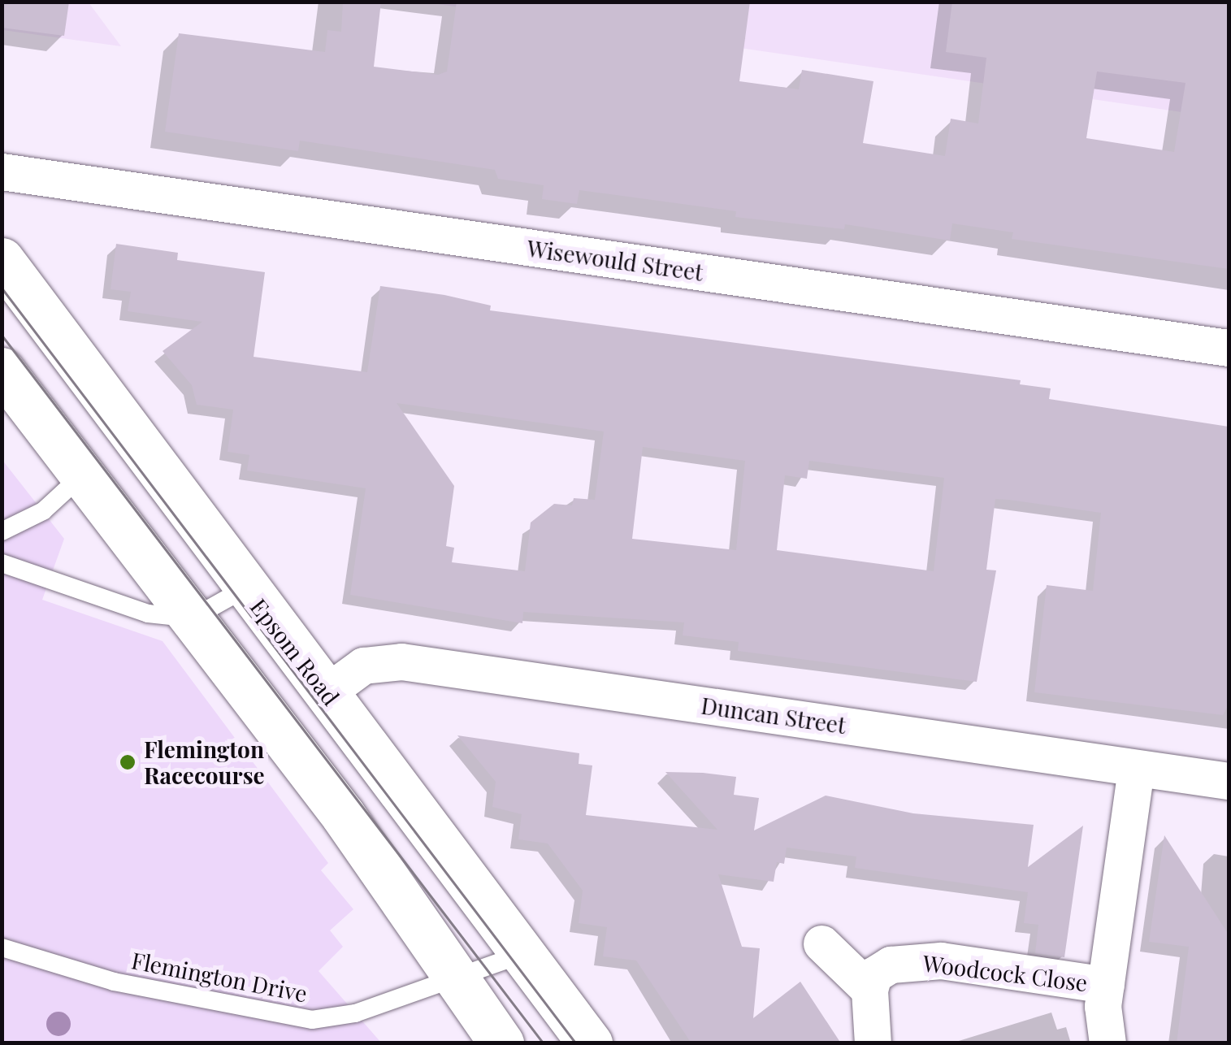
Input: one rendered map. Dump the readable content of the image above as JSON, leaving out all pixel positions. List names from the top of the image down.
{
  "streets": {
    "main road": ["Epsom Road"],
    "street": ["Wisewould Street", "Duncan Street", "Woodcock Close"],
    "lane": ["Flemington Drive"]
  },
  "crossings": [
    ["Epsom Road", "Duncan Street"],
    ["Epsom Road", "Flemington Drive"],
    ["Duncan Street", "Woodcock Close"]
  ],
  "places": ["Flemington Racecourse"]
}
